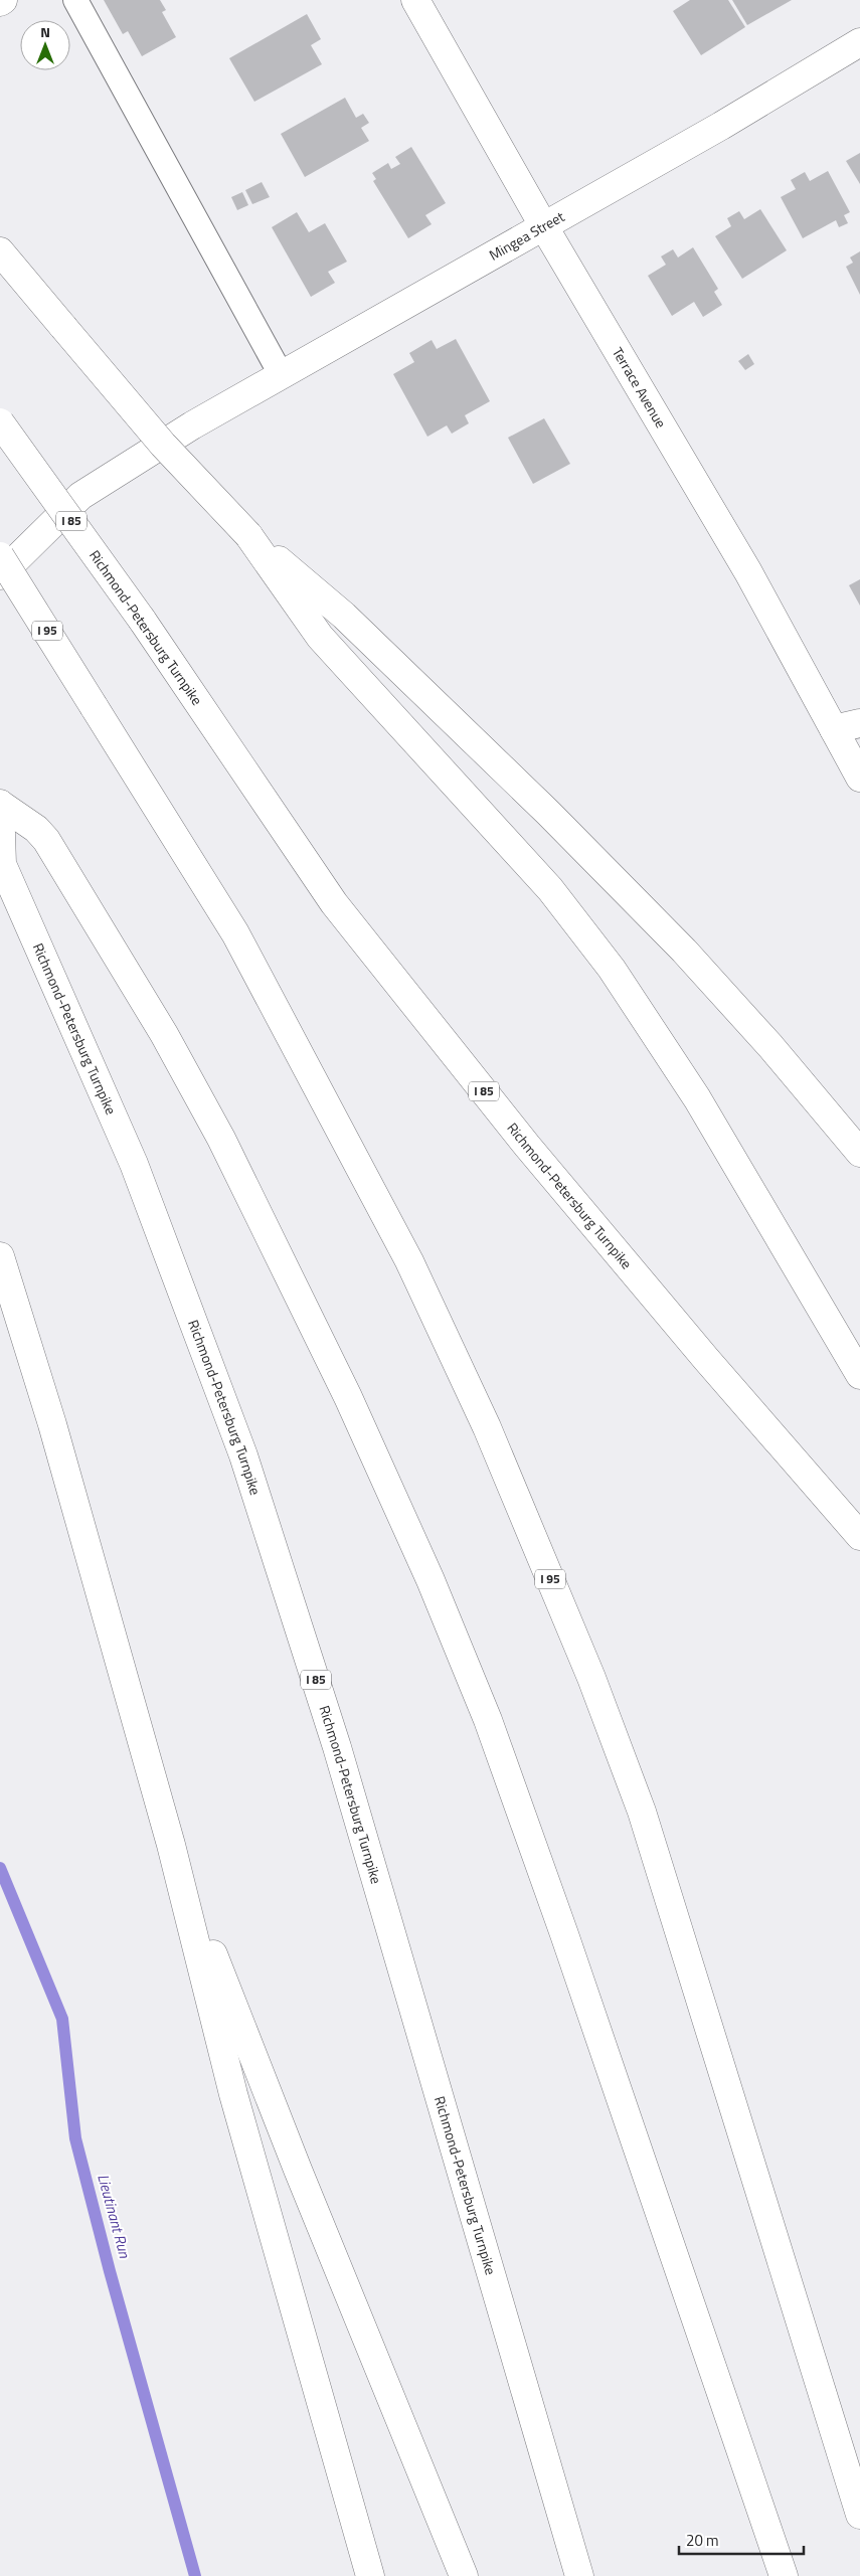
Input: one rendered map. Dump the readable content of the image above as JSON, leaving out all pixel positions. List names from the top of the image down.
{
  "streets": {
    "main road": [
      "Mingea Street",
      "Terrace Avenue",
      "I 85",
      "Richmond-Petersburg Turnpike",
      "I 95"
    ]
  },
  "crossings": [
    ["Mingea Street", "Terrace Avenue"]
  ],
  "water": ["Lieutinant Run"],
  "scale_bar": "20 m",
  "north": "top"
}
